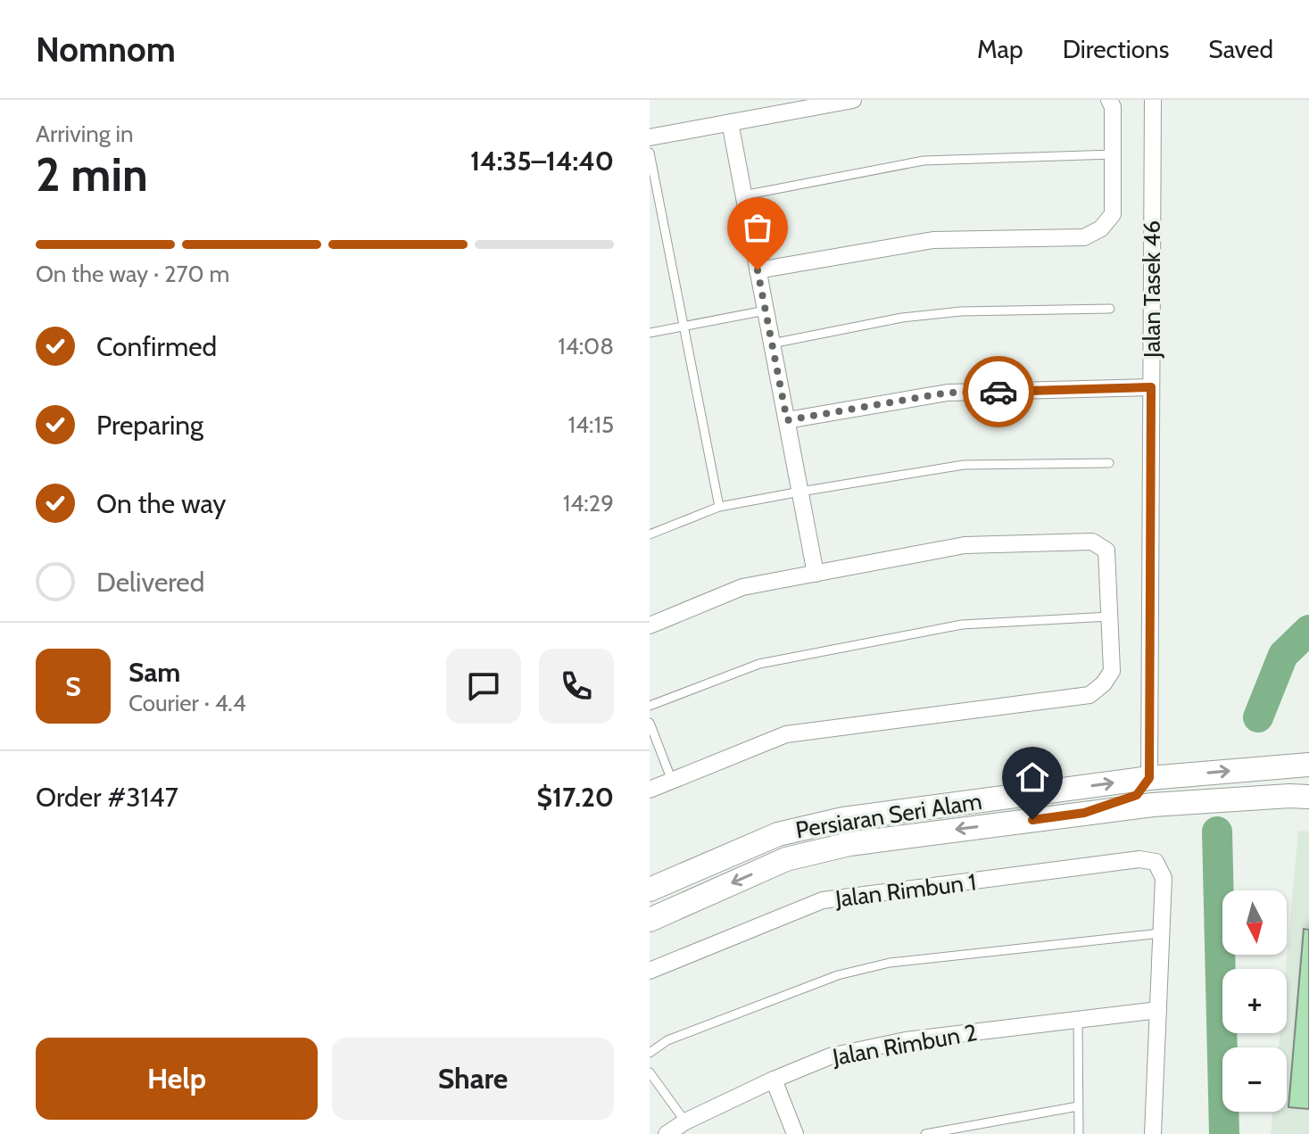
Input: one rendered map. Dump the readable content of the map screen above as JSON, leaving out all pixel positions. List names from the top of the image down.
{
  "streets": {
    "main road": ["Persiaran Seri Alam"],
    "street": ["Jalan Tasek 46", "Jalan Rimbun 1", "Jalan Rimbun 2"]
  },
  "crossings": [
    ["Jalan Tasek 46", "Persiaran Seri Alam"]
  ],
  "north": "bottom",
  "page": {
    "header": "Nomnom",
    "nav": ["Map", "Directions", "Saved"],
    "heading": ["2 min", "Arriving in", "14:35–14:40"],
    "panel": [
      "Sam",
      "Courier · 4.4",
      "Order #3147",
      "$17.20"
    ],
    "bar": "On the way · 270 m",
    "list": [
      ["Confirmed", "14:08"],
      ["Preparing", "14:15"],
      ["On the way", "14:29"],
      "Delivered"
    ],
    "round": "S",
    "map_buttons": ["+", "−"],
    "buttons": ["Help", "Share"]
  }
}
